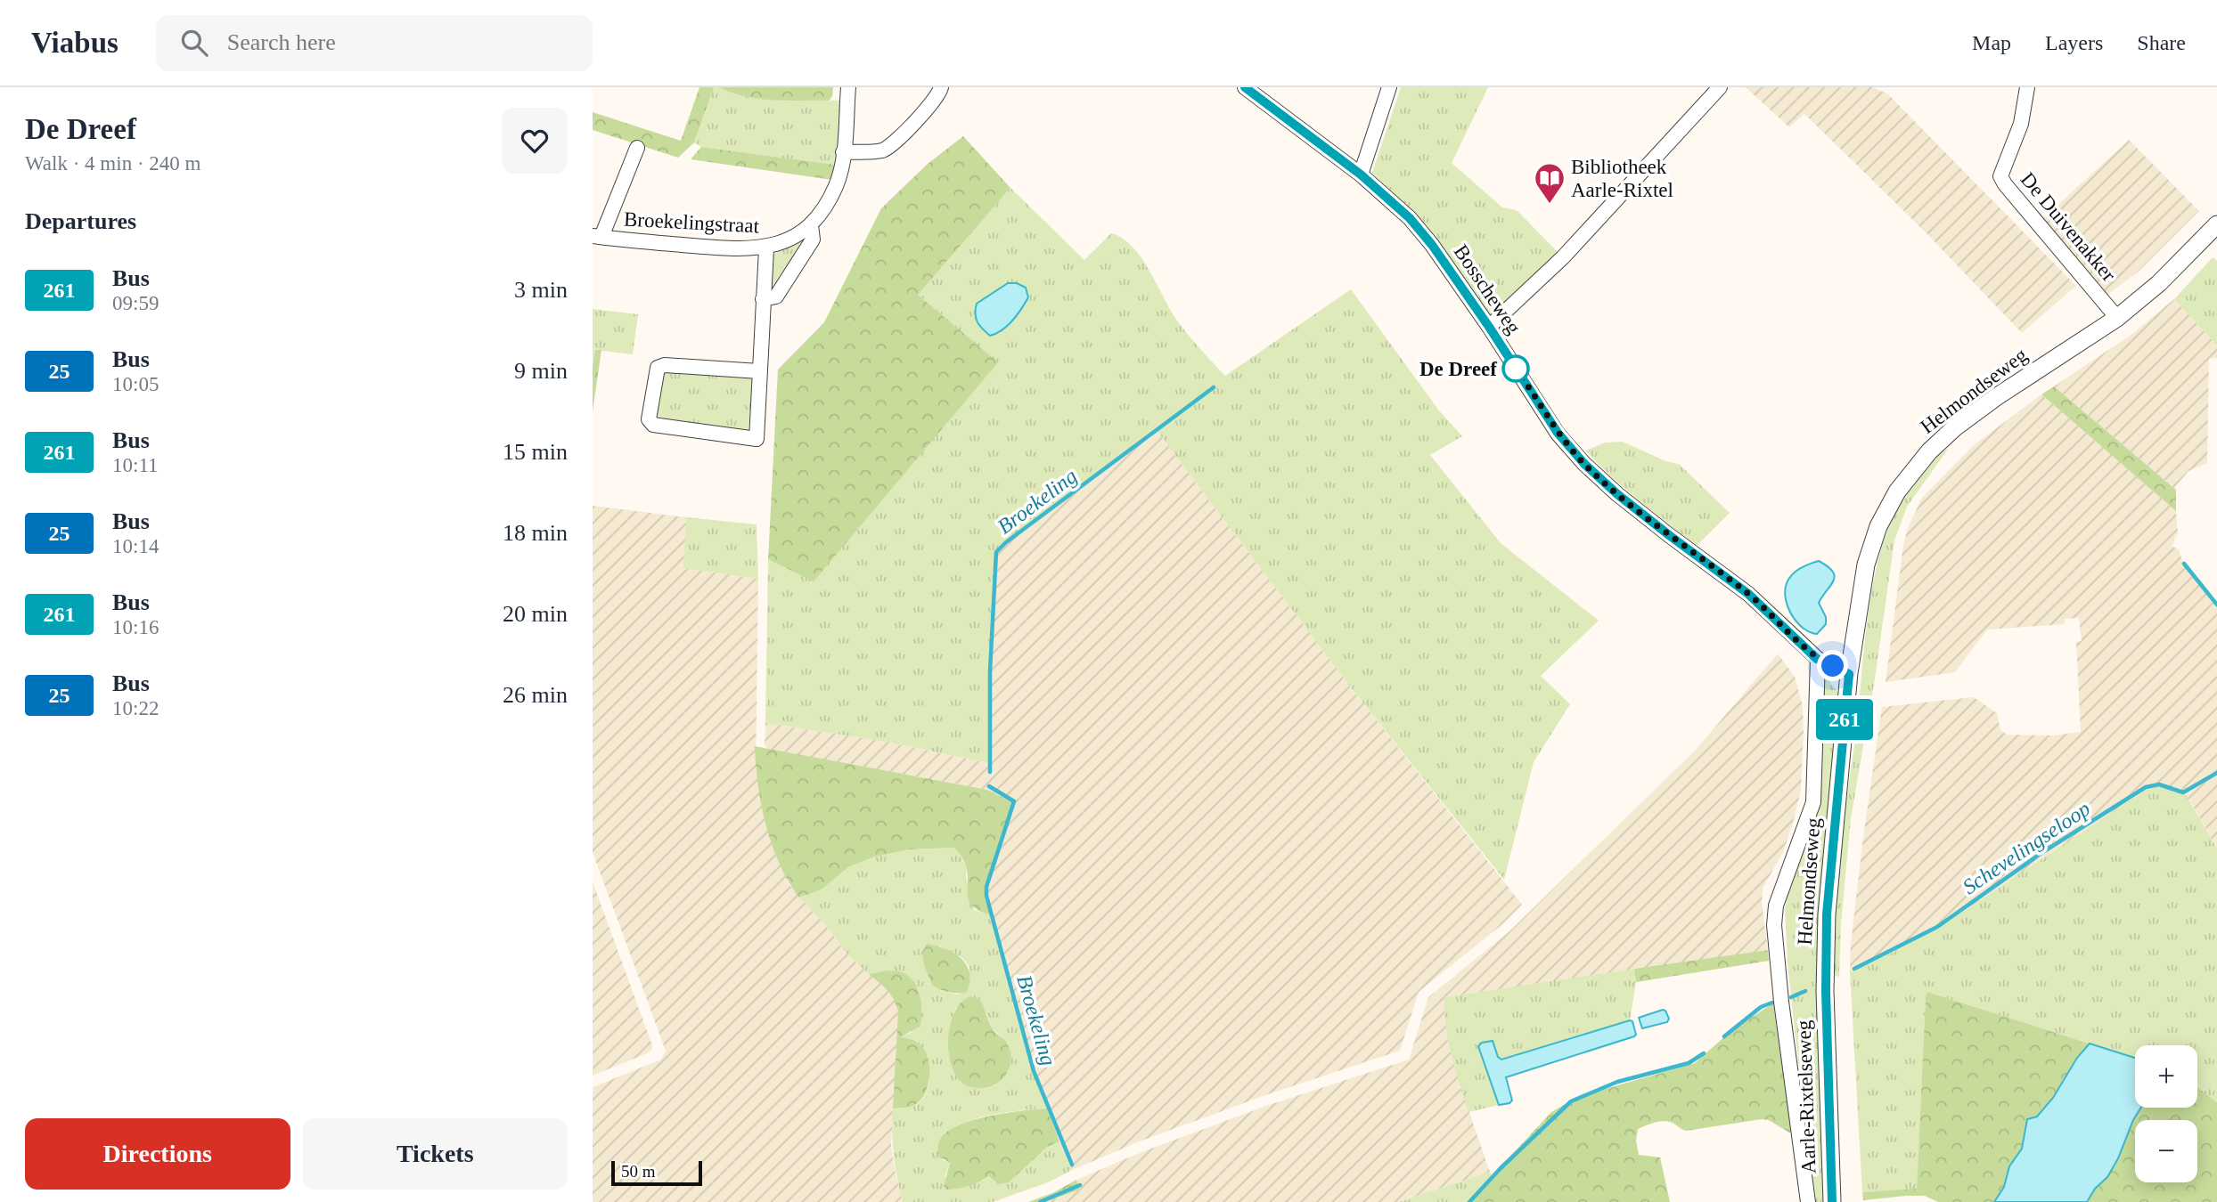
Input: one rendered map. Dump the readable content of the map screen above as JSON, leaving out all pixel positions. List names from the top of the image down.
{
  "streets": {
    "street": [
      "Broekelingstraat",
      "De Duivenakker",
      "Bosscheweg",
      "Helmondseweg",
      "Aarle-Rixtelseweg"
    ]
  },
  "crossings": [
    ["De Duivenakker", "Helmondseweg"],
    ["Bosscheweg", "Helmondseweg"],
    ["Helmondseweg", "Aarle-Rixtelseweg"]
  ],
  "water": ["Broekeling", "Schevelingseloop"],
  "places": {
    "library": ["Bibliotheek Aarle-Rixtel"],
    "other": ["De Dreef"]
  },
  "lines": ["bus line 261"],
  "scale_bar": "50 m",
  "page": {
    "header": "Viabus",
    "search": "Search here",
    "nav": ["Map", "Layers", "Share"],
    "heading": [
      ["De Dreef", "Walk · 4 min · 240 m"],
      "Departures"
    ],
    "on_map": "261",
    "list": [
      {
        "mark": "261",
        "name": "Bus",
        "note": "09:59",
        "value": "3 min"
      },
      {
        "mark": "25",
        "name": "Bus",
        "note": "10:05",
        "value": "9 min"
      },
      {
        "mark": "261",
        "name": "Bus",
        "note": "10:11",
        "value": "15 min"
      },
      {
        "mark": "25",
        "name": "Bus",
        "note": "10:14",
        "value": "18 min"
      },
      {
        "mark": "261",
        "name": "Bus",
        "note": "10:16",
        "value": "20 min"
      },
      {
        "mark": "25",
        "name": "Bus",
        "note": "10:22",
        "value": "26 min"
      }
    ],
    "map_buttons": ["+", "−"],
    "buttons": ["Directions", "Tickets"],
    "scale": "50 m"
  }
}
